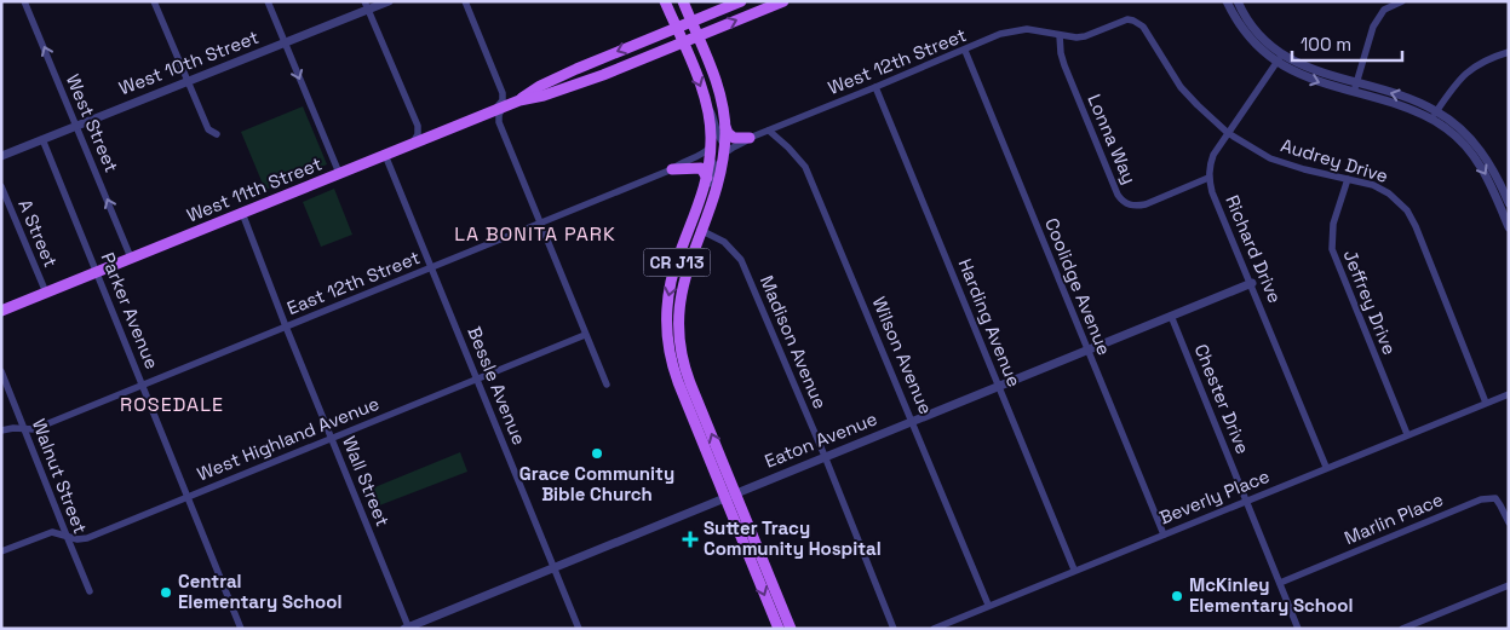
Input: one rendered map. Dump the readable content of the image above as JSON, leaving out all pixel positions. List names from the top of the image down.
{
  "streets": {
    "main road": ["West 11th Street", "CR J13"],
    "street": [
      "West 12th Street",
      "West 10th Street",
      "West Street",
      "Lonna Way",
      "Audrey Drive",
      "A Street",
      "Richard Drive",
      "East 12th Street",
      "Coolidge Avenue",
      "Jeffrey Drive",
      "Parker Avenue",
      "Harding Avenue",
      "Madison Avenue",
      "Wilson Avenue",
      "Bessle Avenue",
      "Chester Drive",
      "West Highland Avenue",
      "Eaton Avenue",
      "Walnut Street",
      "Wall Street",
      "Beverly Place",
      "Marlin Place"
    ]
  },
  "crossings": [
    ["West 12th Street", "Lonna Way"],
    ["West 12th Street", "Audrey Drive"],
    ["West 12th Street", "Coolidge Avenue"],
    ["West 12th Street", "Harding Avenue"],
    ["West 12th Street", "Wilson Avenue"],
    ["West 10th Street", "West Street"],
    ["West 10th Street", "Parker Avenue"],
    ["West Street", "West 11th Street"],
    ["Lonna Way", "Audrey Drive"],
    ["Lonna Way", "Richard Drive"],
    ["Audrey Drive", "Richard Drive"],
    ["Audrey Drive", "Jeffrey Drive"],
    ["Audrey Drive", "Beverly Place"],
    ["West 11th Street", "A Street"],
    ["West 11th Street", "CR J13"],
    ["West 11th Street", "Parker Avenue"],
    ["West 11th Street", "Bessle Avenue"],
    ["West 11th Street", "Wall Street"],
    ["Richard Drive", "Eaton Avenue"],
    ["Richard Drive", "Beverly Place"],
    ["CR J13", "East 12th Street"],
    ["CR J13", "Madison Avenue"],
    ["CR J13", "Eaton Avenue"],
    ["East 12th Street", "Parker Avenue"],
    ["East 12th Street", "Bessle Avenue"],
    ["East 12th Street", "Walnut Street"],
    ["East 12th Street", "Wall Street"],
    ["Coolidge Avenue", "Eaton Avenue"],
    ["Coolidge Avenue", "Beverly Place"],
    ["Jeffrey Drive", "Beverly Place"],
    ["Parker Avenue", "West Highland Avenue"],
    ["Harding Avenue", "Eaton Avenue"],
    ["Harding Avenue", "Beverly Place"],
    ["Madison Avenue", "Eaton Avenue"],
    ["Wilson Avenue", "Eaton Avenue"],
    ["Wilson Avenue", "Beverly Place"],
    ["Bessle Avenue", "West Highland Avenue"],
    ["Bessle Avenue", "Eaton Avenue"],
    ["Chester Drive", "Eaton Avenue"],
    ["Chester Drive", "Beverly Place"],
    ["Chester Drive", "Marlin Place"],
    ["West Highland Avenue", "Walnut Street"],
    ["West Highland Avenue", "Wall Street"],
    ["Eaton Avenue", "Wall Street"]
  ],
  "one_way": ["West Street"],
  "districts": ["LA BONITA PARK", "ROSEDALE"],
  "places": {
    "other": ["Grace Community Bible Church", "Central Elementary School", "McKinley Elementary School"],
    "health": ["Sutter Tracy Community Hospital"]
  },
  "scale_bar": "100 m"
}
